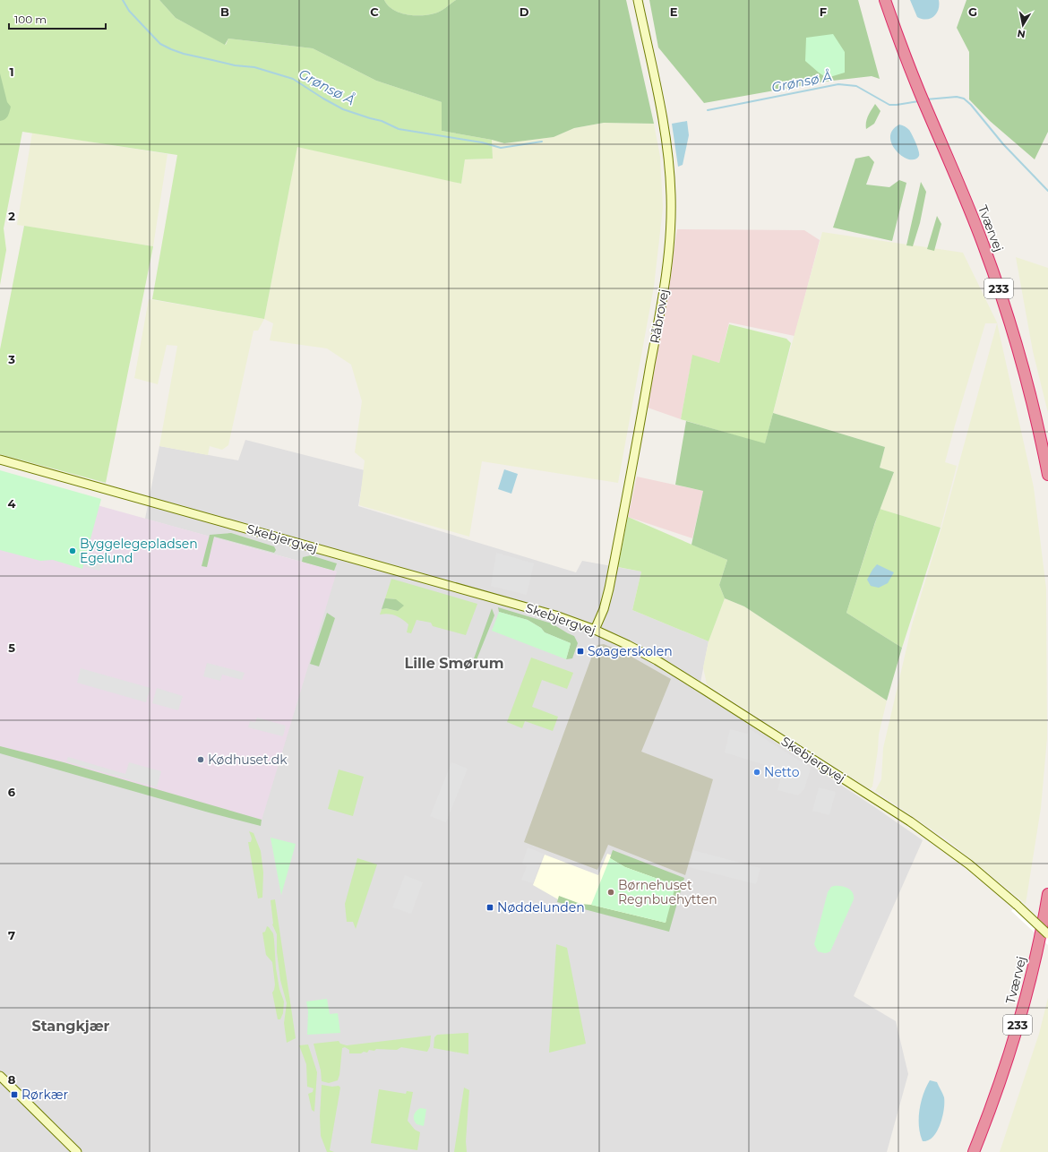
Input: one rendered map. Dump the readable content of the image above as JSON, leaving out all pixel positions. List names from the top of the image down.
{
  "streets": {
    "highway": ["Tværvej", "233"],
    "street": ["Råbrovej", "Skebjergvej"]
  },
  "crossings": [
    ["Råbrovej", "Skebjergvej"]
  ],
  "districts": ["Lille Smørum", "Stangkjær"],
  "water": ["Grønsø Å"],
  "places": {
    "other": [
      "Byggelegepladsen Egelund",
      "Kødhuset.dk",
      "Netto",
      "Børnehuset Regnbuehytten"
    ],
    "transit": ["Søagerskolen", "Nøddelunden", "Rørkær"]
  },
  "scale_bar": "100 m",
  "north": "bottom",
  "grid": {
    "columns": [
      "B",
      "C",
      "D",
      "E",
      "F",
      "G"
    ],
    "rows": [
      "1",
      "2",
      "3",
      "4",
      "5",
      "6",
      "7",
      "8"
    ]
  }
}
